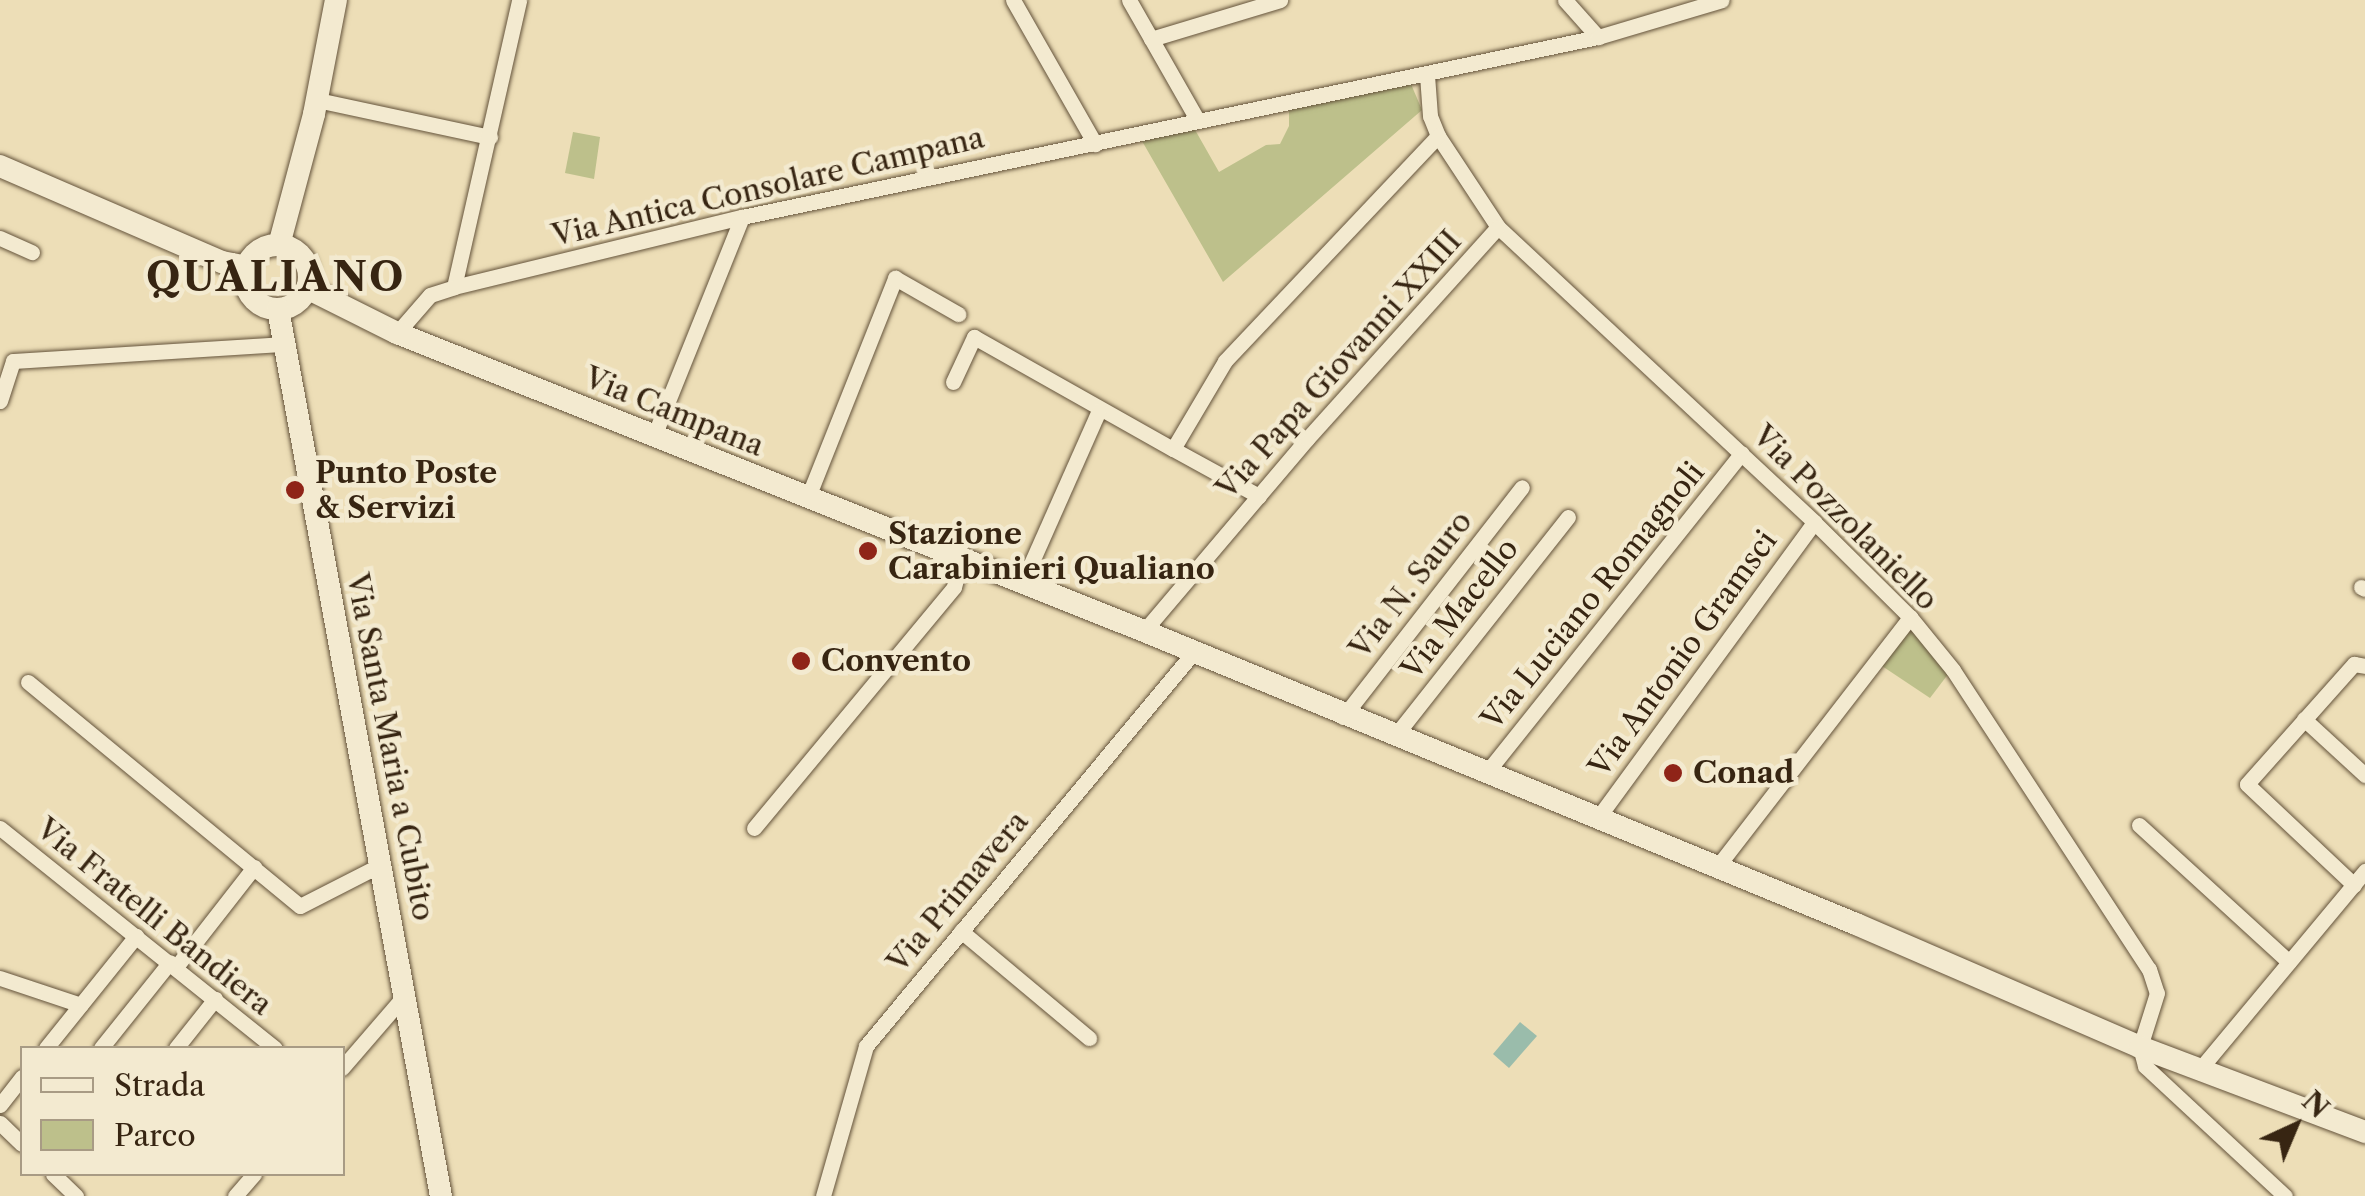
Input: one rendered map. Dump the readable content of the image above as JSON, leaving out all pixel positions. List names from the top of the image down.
{
  "streets": {
    "main road": ["Via Campana", "Via Santa Maria a Cubito"],
    "street": [
      "Via Antica Consolare Campana",
      "Via Papa Giovanni XXIII",
      "Via Pozzolaniello",
      "Via N. Sauro",
      "Via Luciano Romagnoli",
      "Via Macello",
      "Via Antonio Gramsci",
      "Via Primavera",
      "Via Fratelli Bandiera"
    ]
  },
  "crossings": [
    ["Via Antica Consolare Campana", "Via Campana"],
    ["Via Antica Consolare Campana", "Via Pozzolaniello"],
    ["Via Papa Giovanni XXIII", "Via Campana"],
    ["Via Papa Giovanni XXIII", "Via Pozzolaniello"],
    ["Via Campana", "Via Pozzolaniello"],
    ["Via Campana", "Via N. Sauro"],
    ["Via Campana", "Via Luciano Romagnoli"],
    ["Via Campana", "Via Macello"],
    ["Via Campana", "Via Antonio Gramsci"],
    ["Via Campana", "Via Santa Maria a Cubito"],
    ["Via Campana", "Via Primavera"],
    ["Via Pozzolaniello", "Via Luciano Romagnoli"],
    ["Via Pozzolaniello", "Via Antonio Gramsci"]
  ],
  "districts": ["QUALIANO"],
  "places": [
    "Punto Poste & Servizi",
    "Stazione Carabinieri Qualiano",
    "Convento",
    "Conad"
  ],
  "legend": ["Strada", "Parco"],
  "north": "top right"
}
